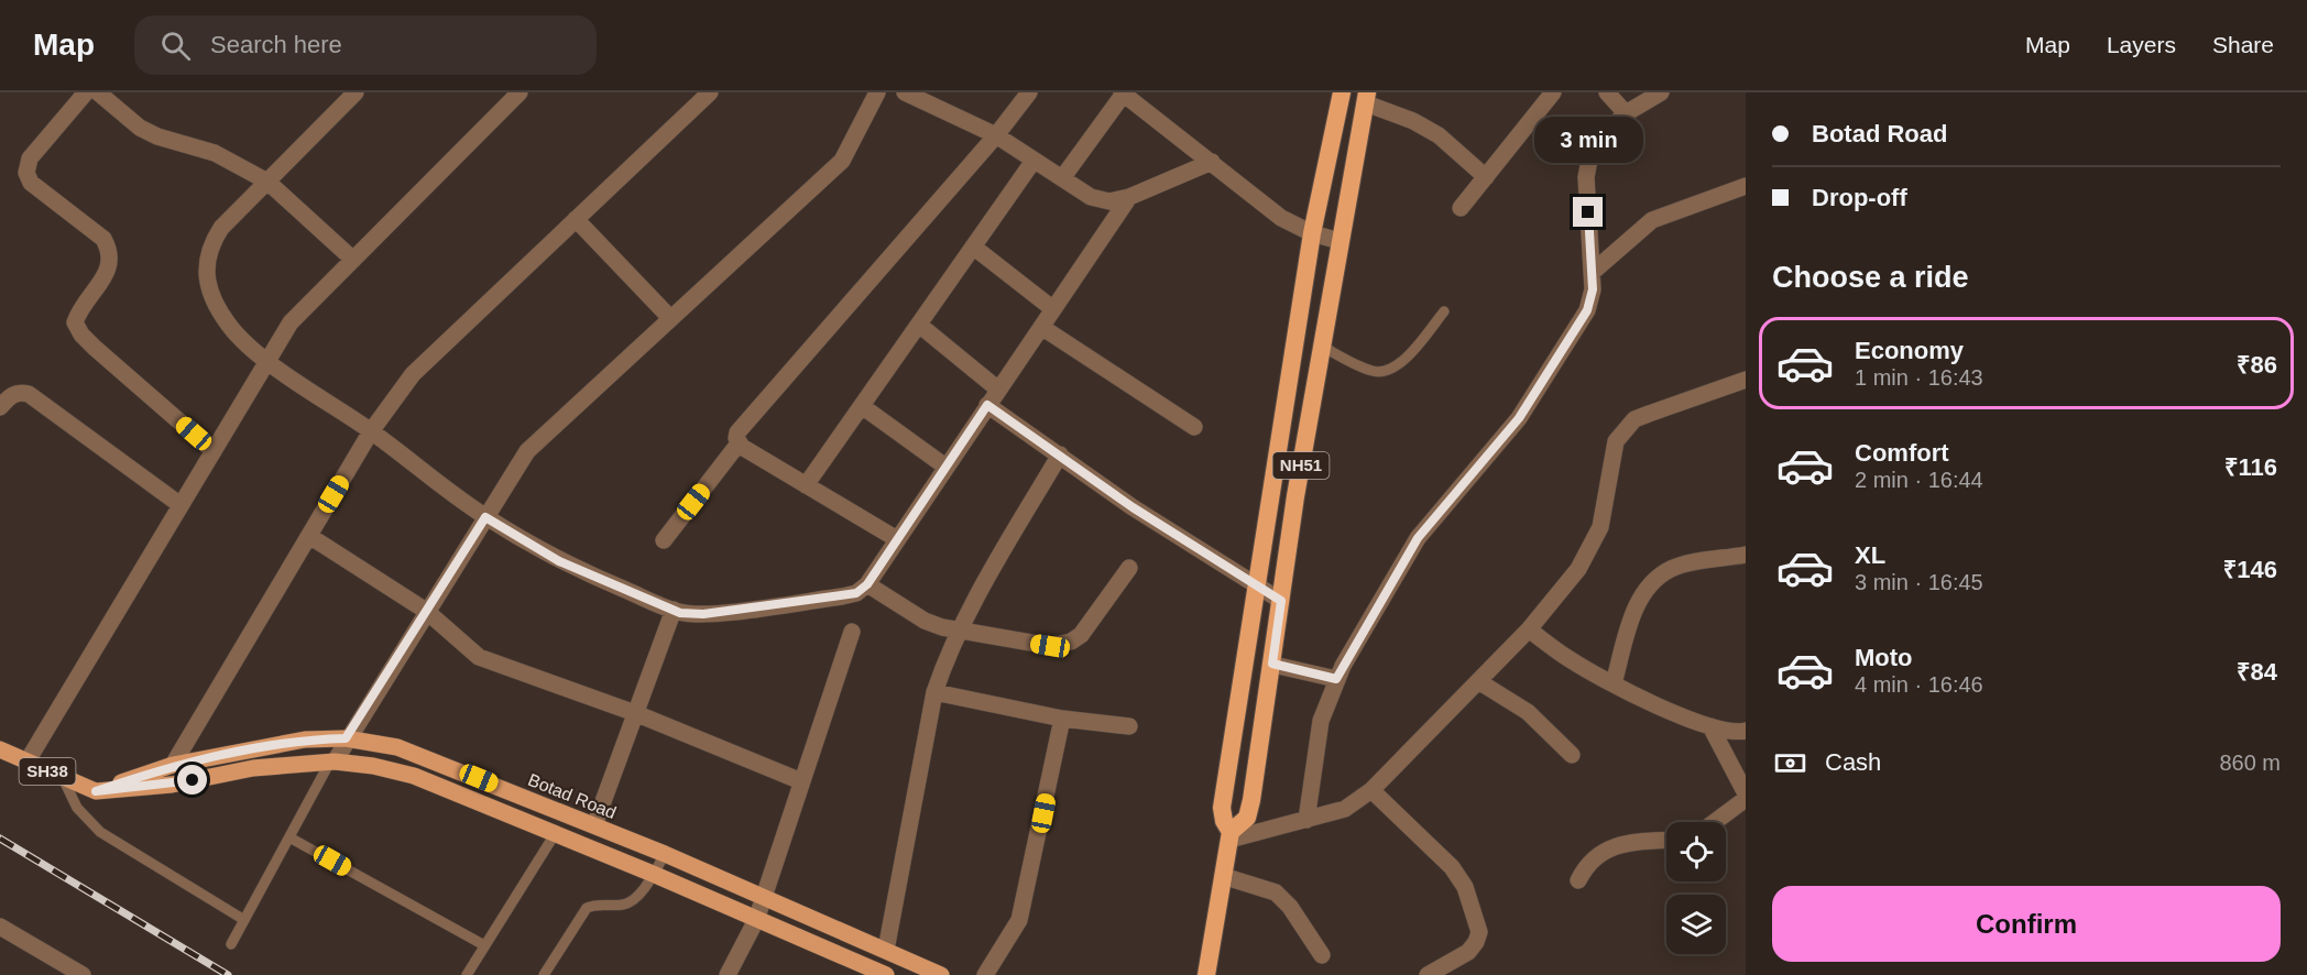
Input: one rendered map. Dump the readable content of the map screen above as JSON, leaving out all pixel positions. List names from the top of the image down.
{
  "streets": {
    "highway": ["NH51"],
    "main road": ["SH38", "Botad Road"]
  },
  "crossings": [
    ["SH38", "Botad Road"]
  ],
  "page": {
    "header": "Map",
    "search": "Search here",
    "nav": ["Map", "Layers", "Share"],
    "banner": ["Botad Road", "Drop-off"],
    "bubble": "3 min",
    "heading": "Choose a ride",
    "list": [
      {
        "name": "Economy",
        "note": "1 min · 16:43",
        "value": "₹86"
      },
      {
        "name": "Comfort",
        "note": "2 min · 16:44",
        "value": "₹116"
      },
      {
        "name": "XL",
        "note": "3 min · 16:45",
        "value": "₹146"
      },
      {
        "name": "Moto",
        "note": "4 min · 16:46",
        "value": "₹84"
      }
    ],
    "pay": ["Cash", "860 m"],
    "buttons": "Confirm"
  }
}
